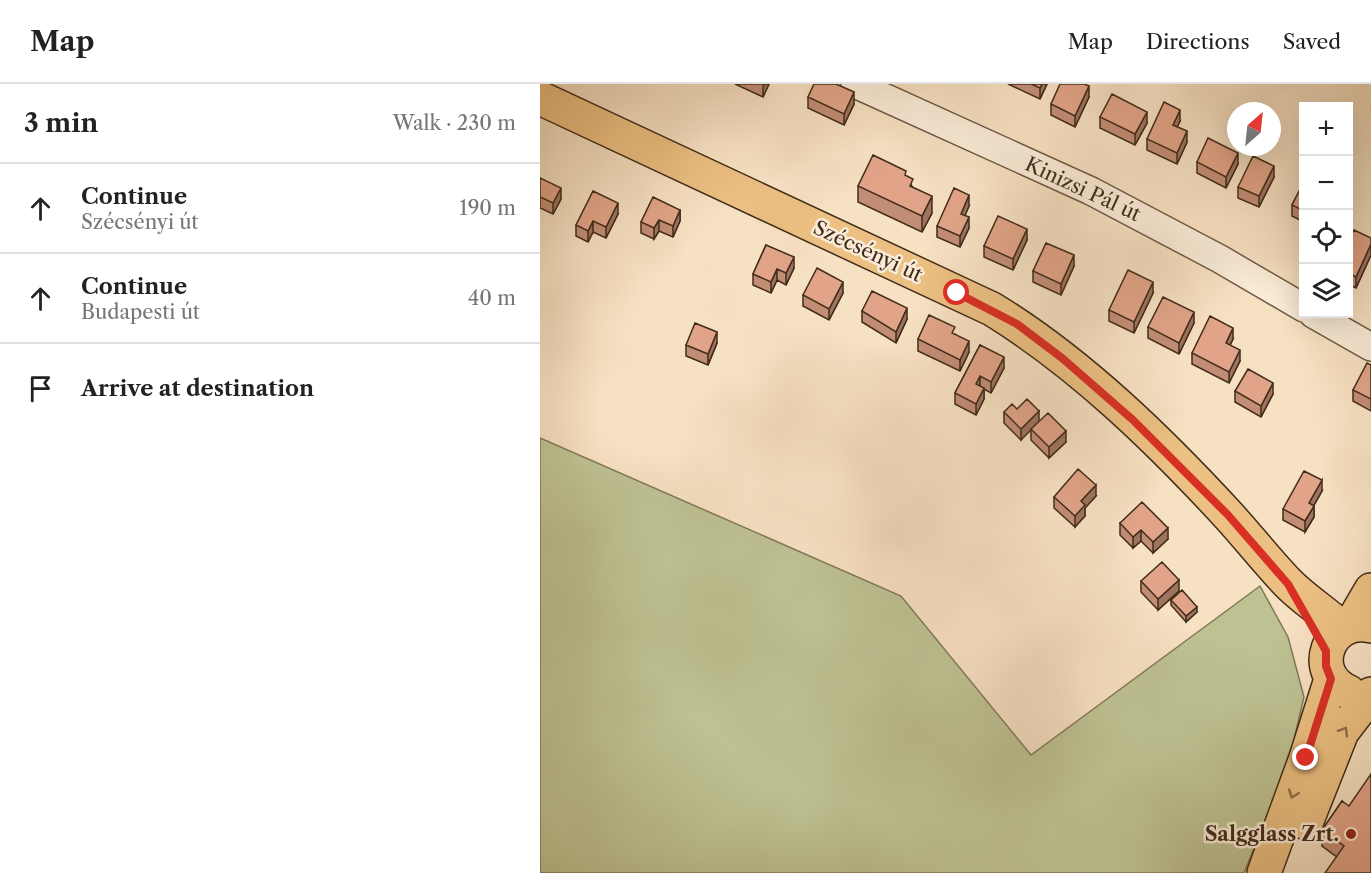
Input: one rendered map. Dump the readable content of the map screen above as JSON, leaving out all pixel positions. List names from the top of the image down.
{
  "streets": {
    "main road": ["Szécsényi út"],
    "street": ["Kinizsi Pál út"]
  },
  "places": ["Salgglass Zrt."],
  "north": "top right",
  "page": {
    "header": "Map",
    "nav": ["Map", "Directions", "Saved"],
    "heading": ["3 min", "Walk · 230 m"],
    "map_buttons": ["+", "−"],
    "list": [
      ["Continue", "Szécsényi út", "190 m"],
      ["Continue", "Budapesti út", "40 m"],
      "Arrive at destination"
    ]
  }
}
